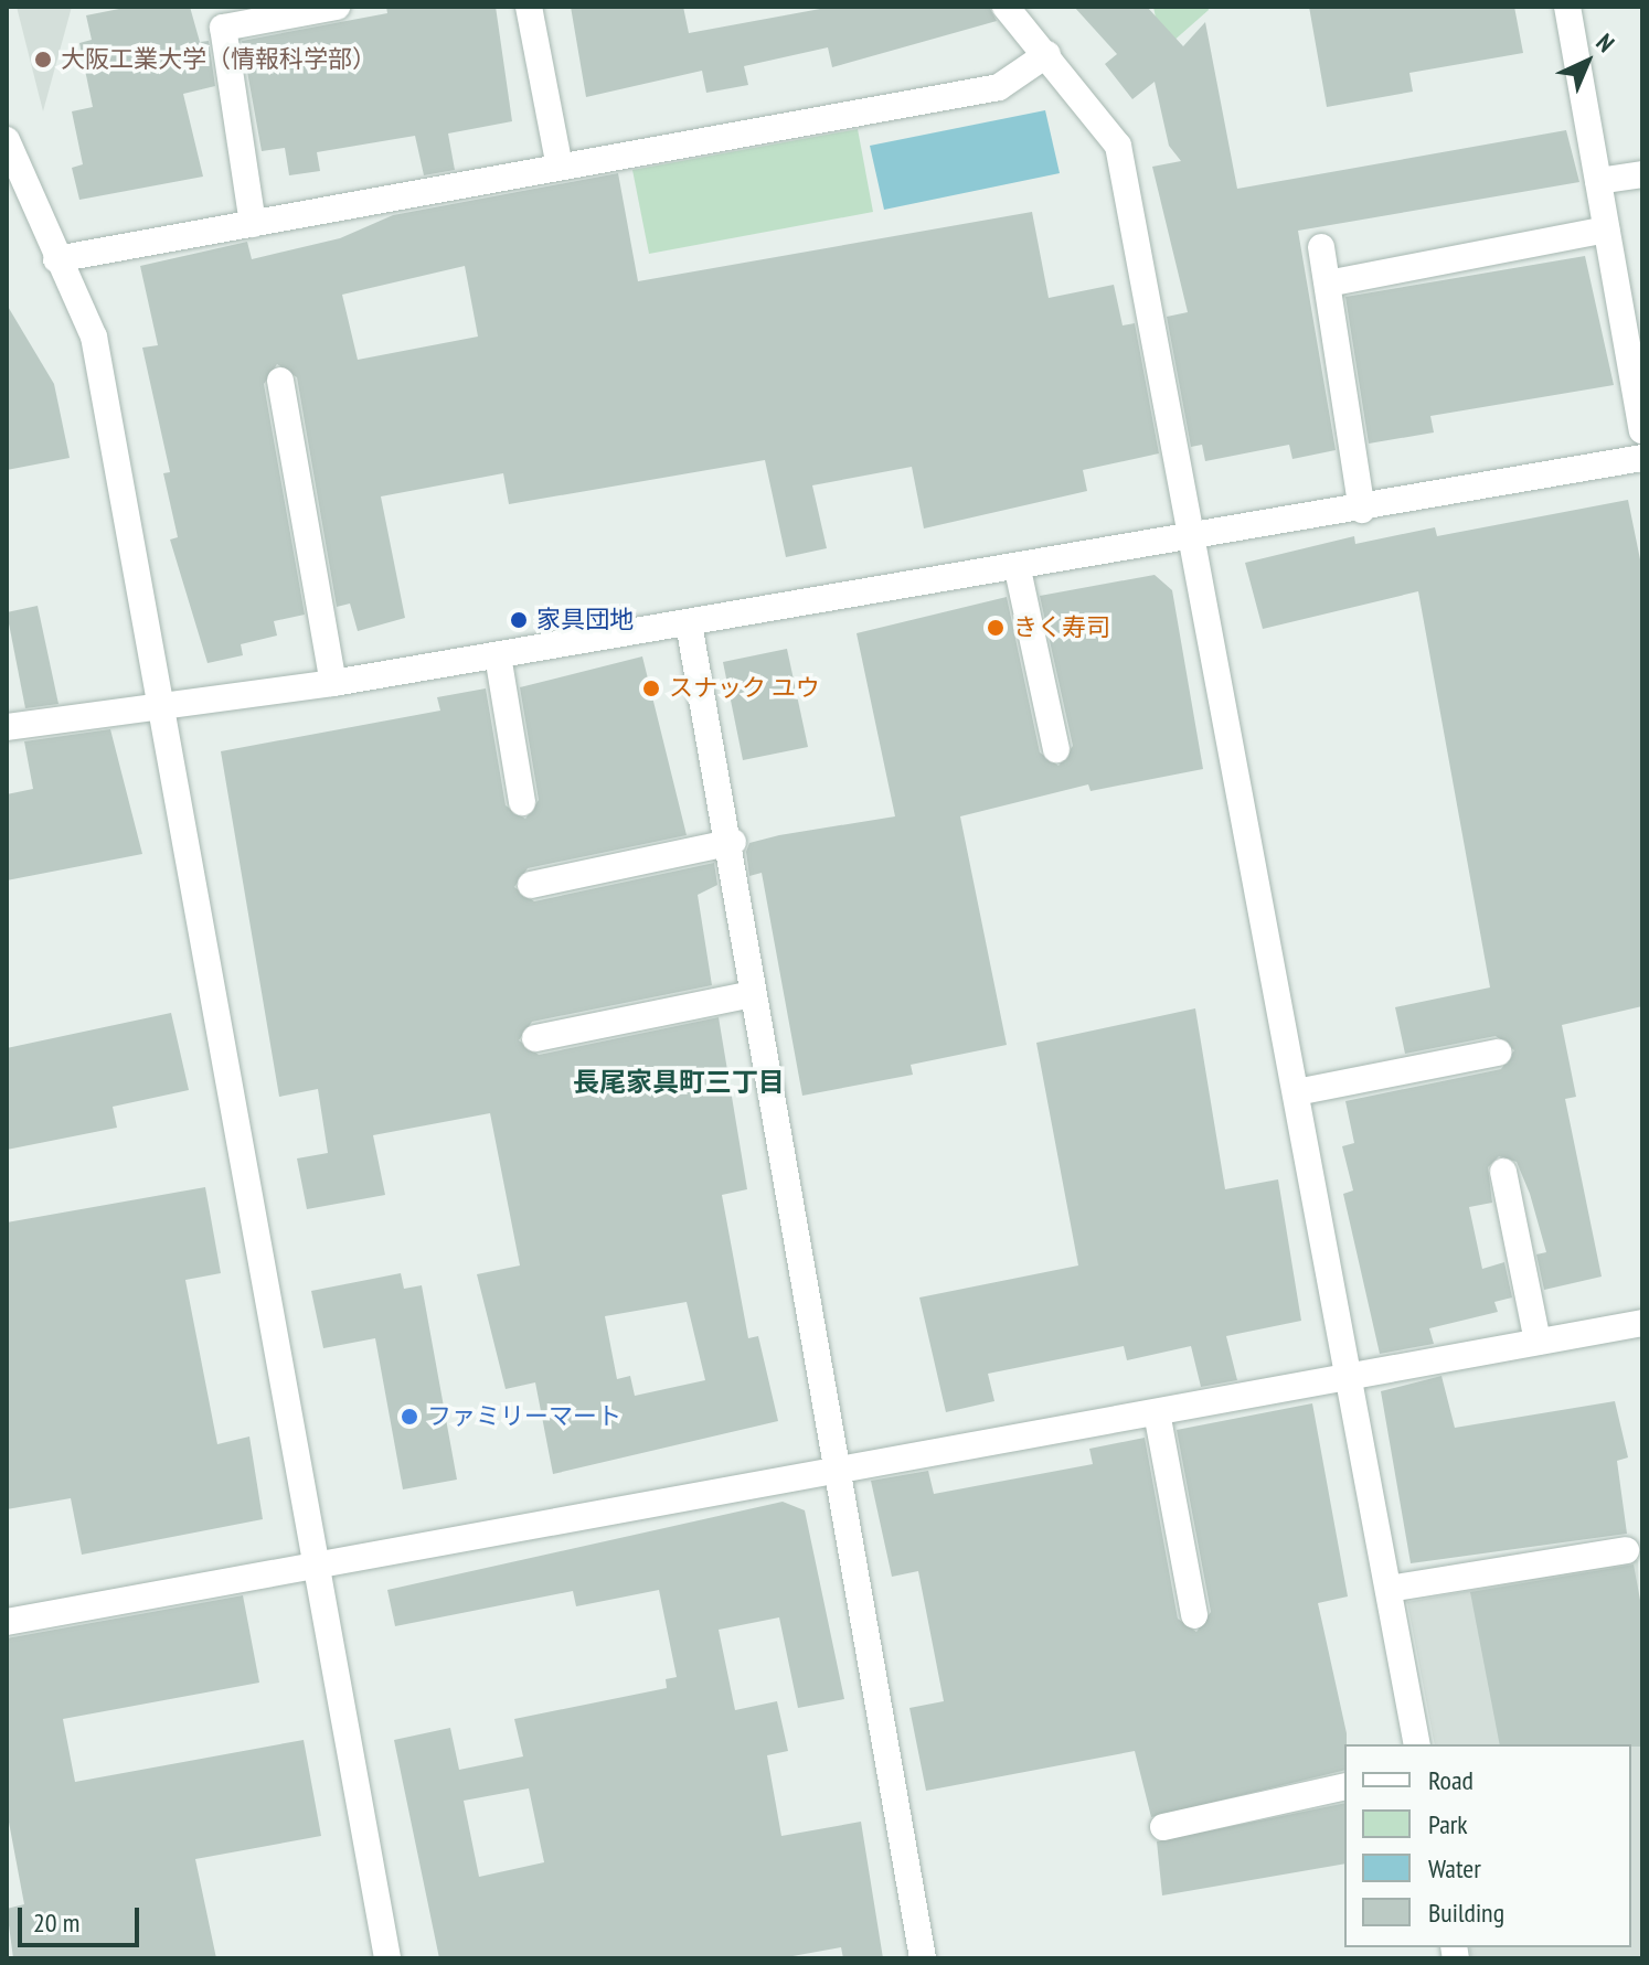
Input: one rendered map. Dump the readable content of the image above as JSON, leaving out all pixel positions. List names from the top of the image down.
{
  "districts": ["長尾家具町三丁目"],
  "places": [
    "大阪工業大学（情報科学部）",
    "家具団地",
    "きく寿司",
    "スナック ユウ",
    "ファミリーマート"
  ],
  "legend": [
    "Road",
    "Park",
    "Water",
    "Building"
  ],
  "scale_bar": "20 m",
  "north": "top right"
}
